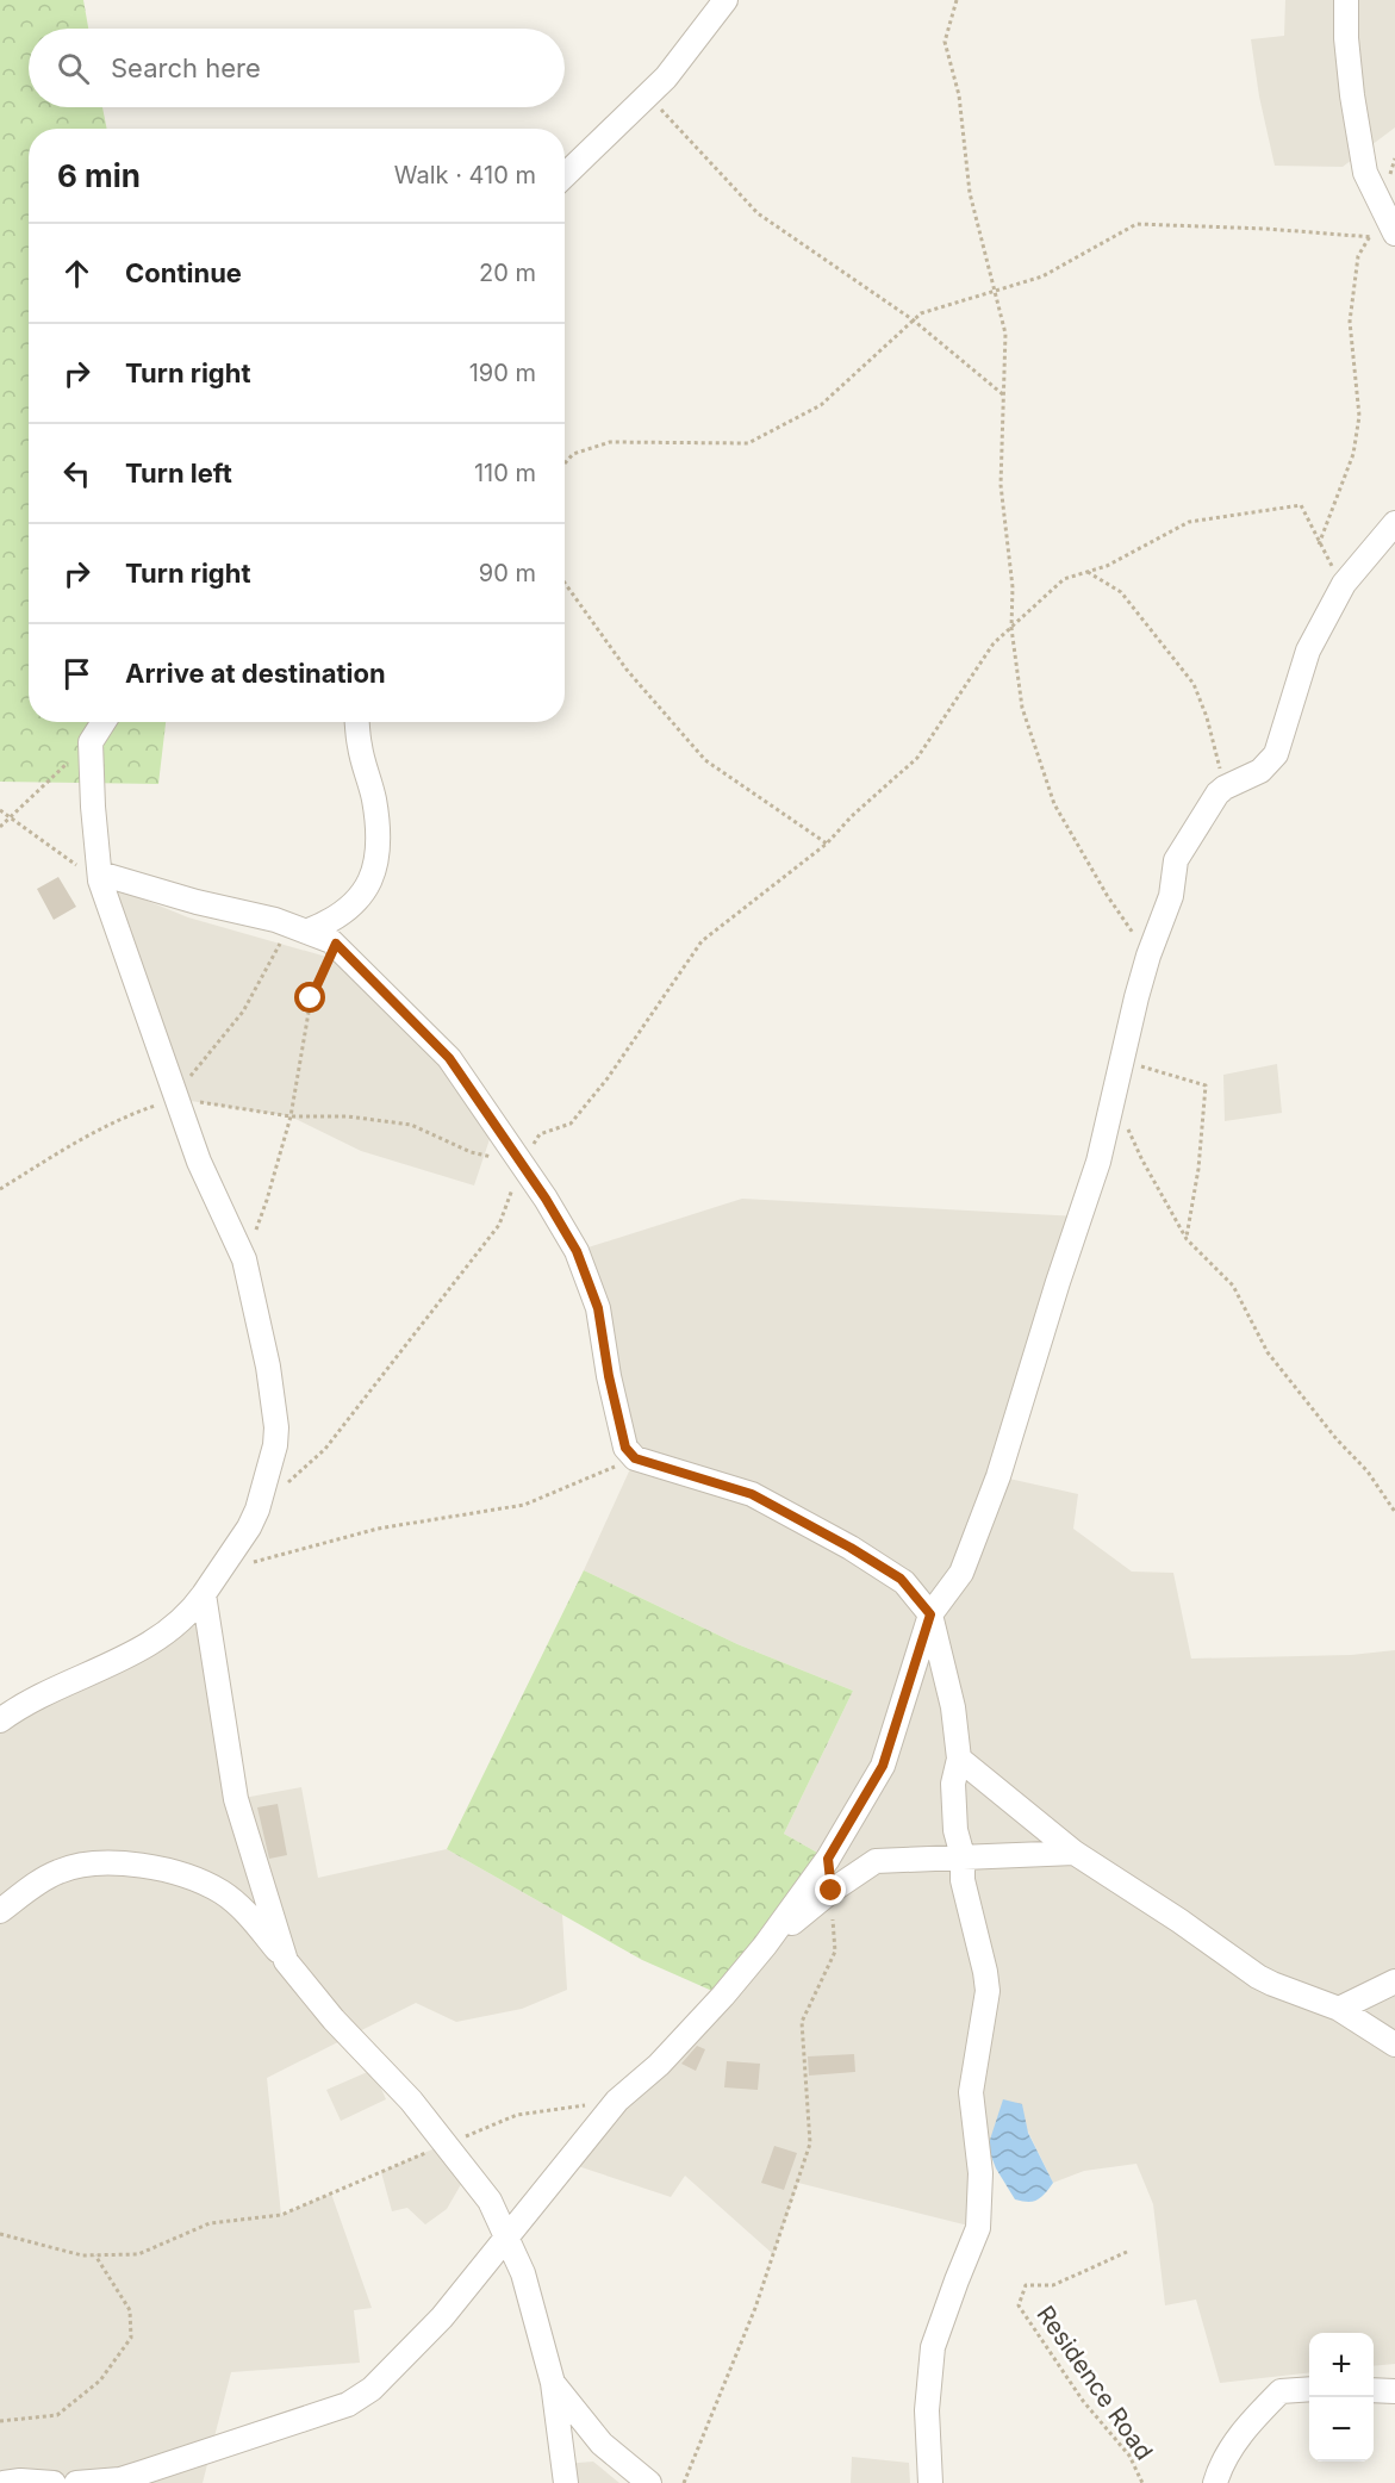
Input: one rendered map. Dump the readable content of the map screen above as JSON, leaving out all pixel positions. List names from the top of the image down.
{
  "streets": {
    "path": ["Residence Road"]
  },
  "page": {
    "search": "Search here",
    "heading": ["6 min", "Walk · 410 m"],
    "list": [
      ["Continue", "20 m"],
      ["Turn right", "190 m"],
      ["Turn left", "110 m"],
      ["Turn right", "90 m"],
      "Arrive at destination"
    ],
    "map_buttons": ["+", "−"]
  }
}
